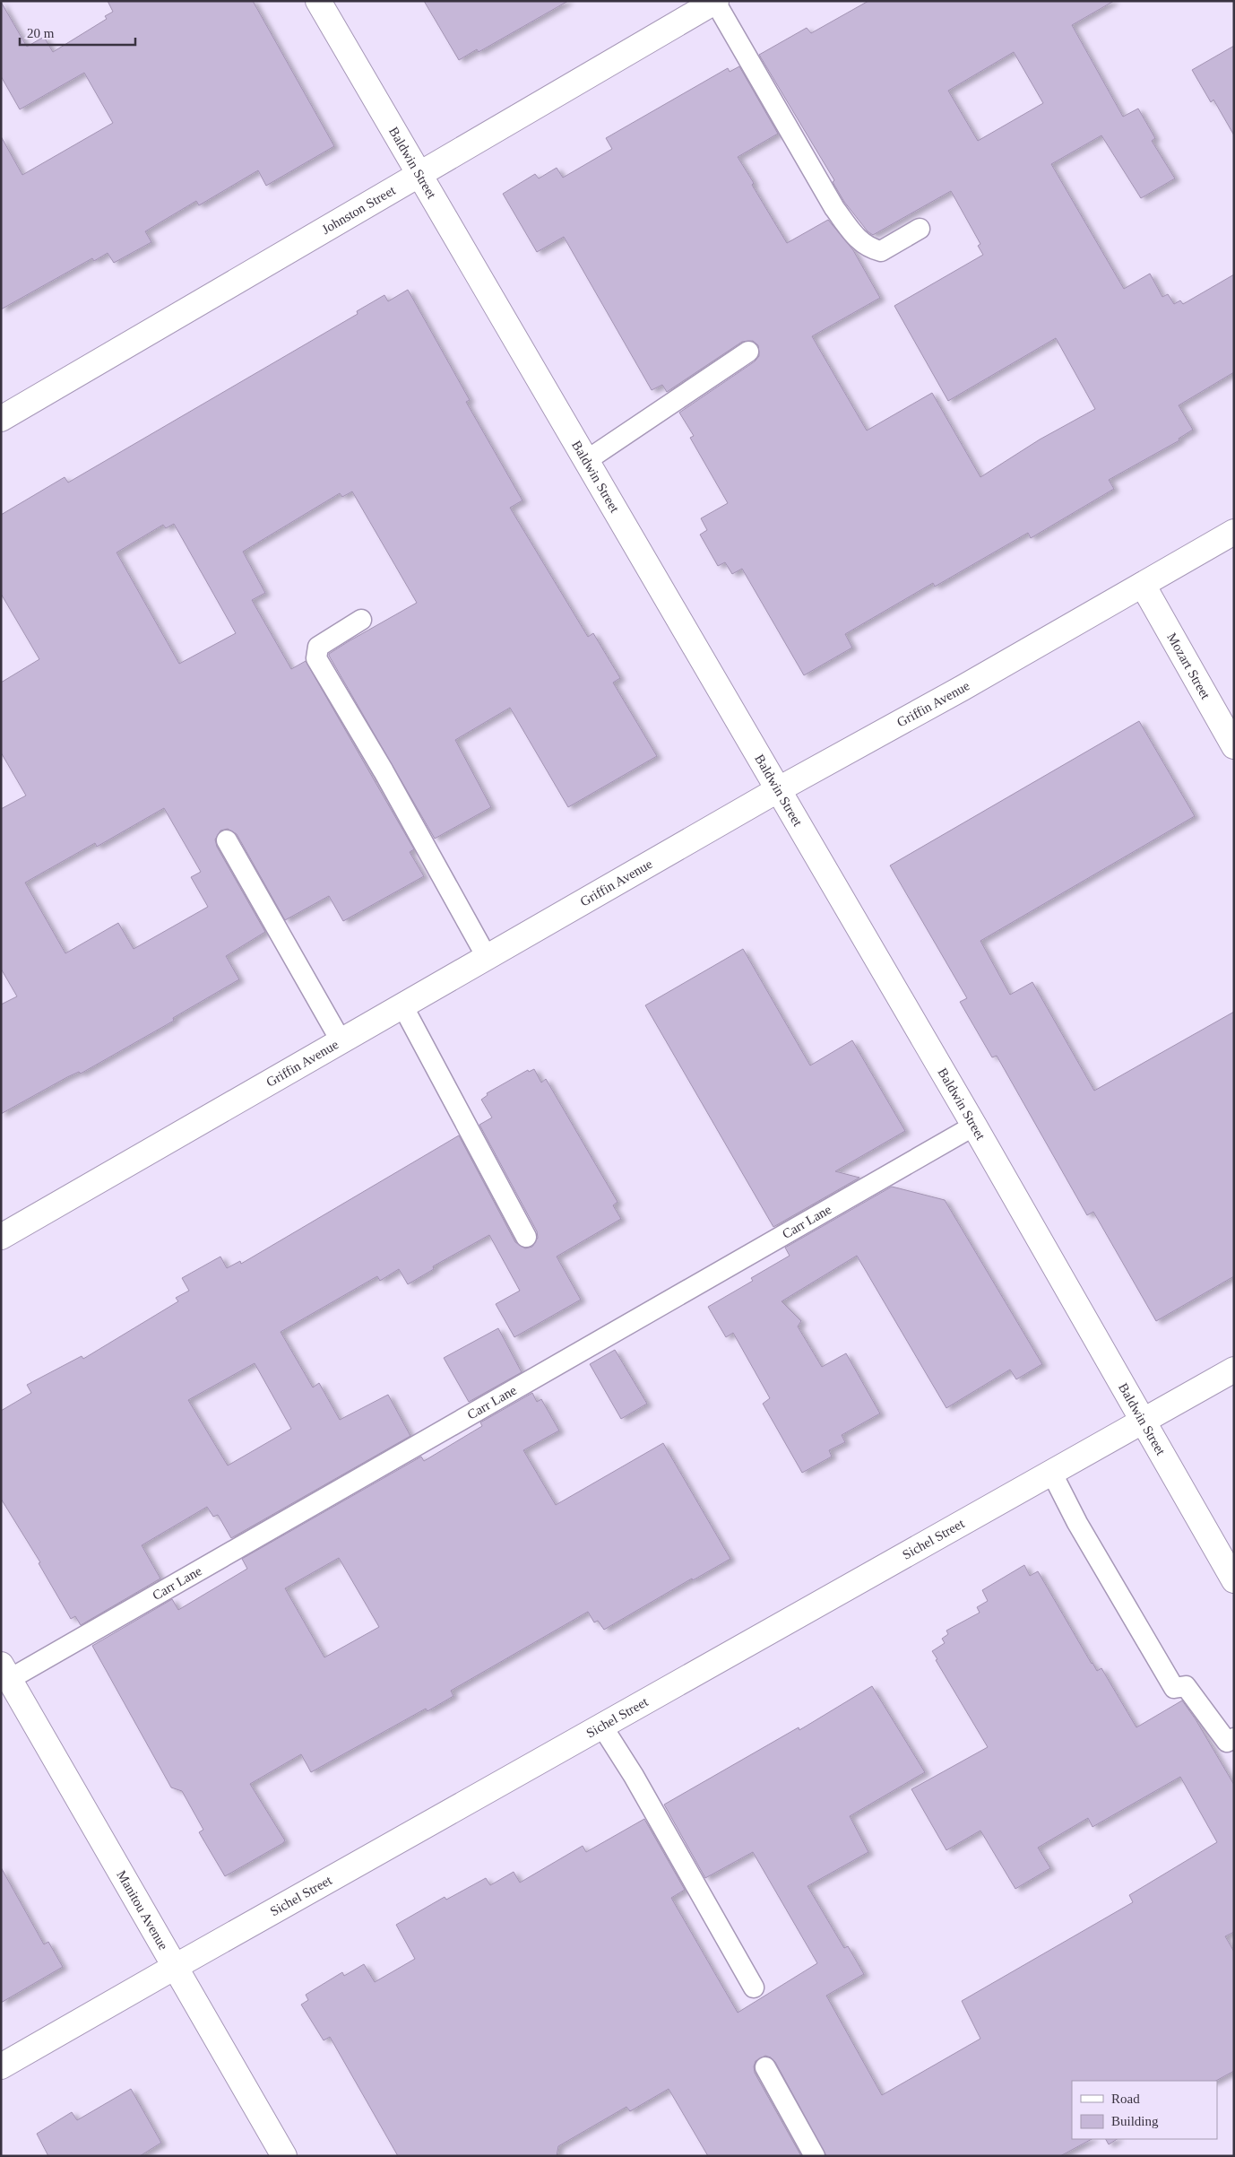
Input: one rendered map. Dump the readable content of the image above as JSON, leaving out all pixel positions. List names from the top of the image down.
{
  "streets": {
    "street": [
      "Baldwin Street",
      "Johnston Street",
      "Mozart Street",
      "Griffin Avenue",
      "Sichel Street",
      "Manitou Avenue"
    ],
    "lane": ["Carr Lane"]
  },
  "crossings": [
    ["Baldwin Street", "Johnston Street"],
    ["Baldwin Street", "Griffin Avenue"],
    ["Baldwin Street", "Carr Lane"],
    ["Baldwin Street", "Sichel Street"],
    ["Mozart Street", "Griffin Avenue"],
    ["Carr Lane", "Manitou Avenue"],
    ["Sichel Street", "Manitou Avenue"]
  ],
  "legend": ["Road", "Building"],
  "scale_bar": "20 m"
}
